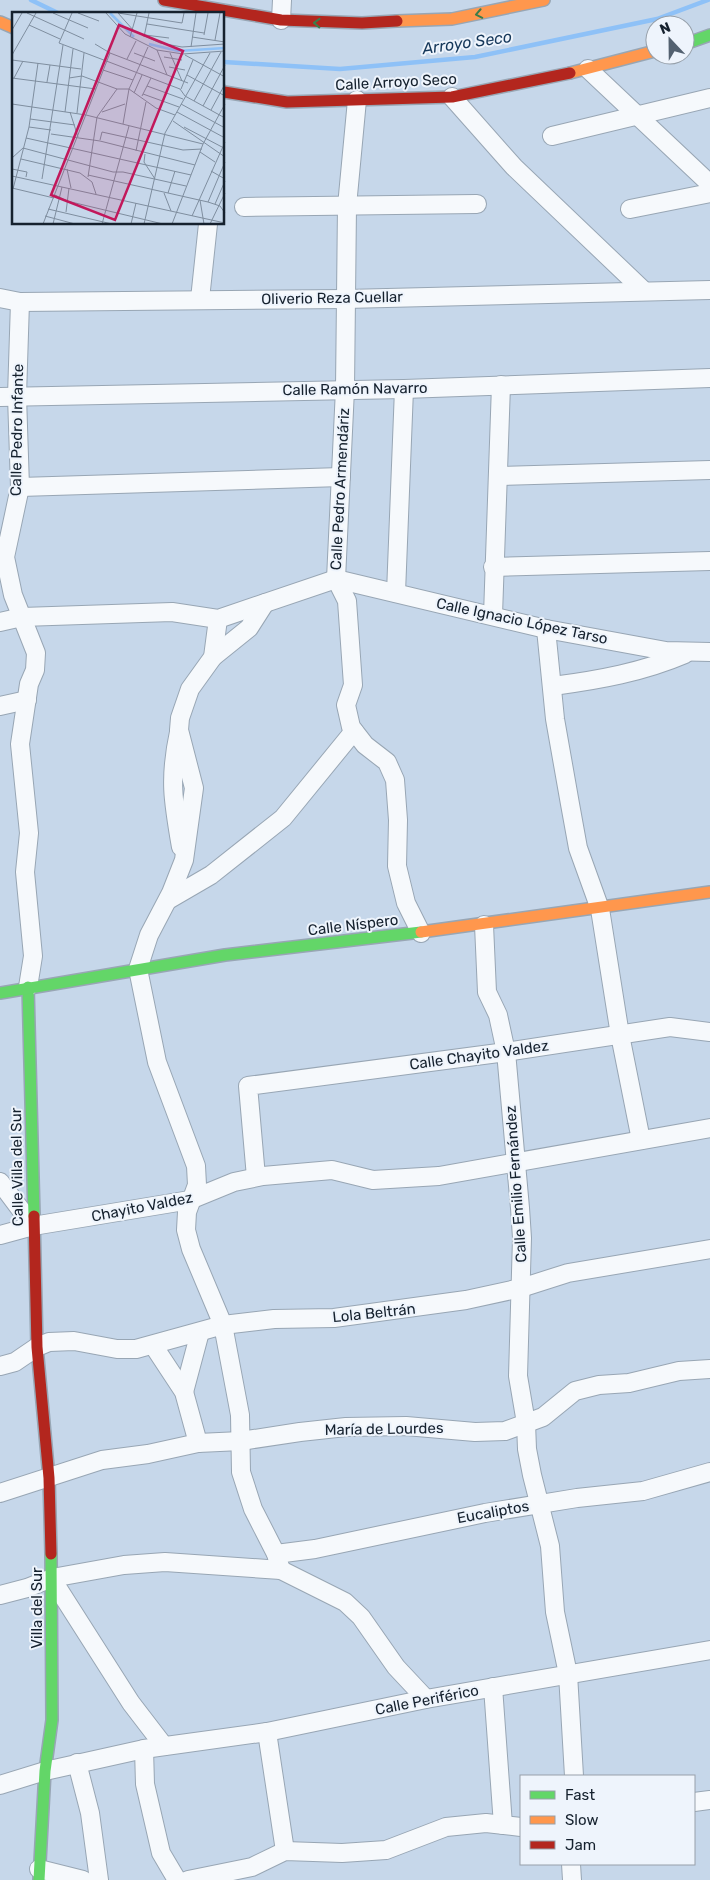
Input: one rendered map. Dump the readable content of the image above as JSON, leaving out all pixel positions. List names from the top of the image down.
{
  "streets": {
    "street": [
      "Calle Arroyo Seco",
      "Oliverio Reza Cuellar",
      "Calle Ramón Navarro",
      "Calle Pedro Infante",
      "Calle Pedro Armendáriz",
      "Calle Ignacio López Tarso",
      "Calle Níspero",
      "Calle Chayito Valdez",
      "Calle Villa del Sur",
      "Calle Emilio Fernández",
      "Chayito Valdez",
      "Lola Beltrán",
      "María de Lourdes",
      "Eucaliptos",
      "Villa del Sur",
      "Calle Periférico"
    ]
  },
  "crossings": [
    ["Calle Arroyo Seco", "Calle Pedro Armendáriz"],
    ["Oliverio Reza Cuellar", "Calle Pedro Infante"],
    ["Oliverio Reza Cuellar", "Calle Pedro Armendáriz"],
    ["Calle Ramón Navarro", "Calle Pedro Infante"],
    ["Calle Ramón Navarro", "Calle Pedro Armendáriz"],
    ["Calle Pedro Infante", "Calle Níspero"],
    ["Calle Pedro Infante", "Calle Villa del Sur"],
    ["Calle Pedro Armendáriz", "Calle Ignacio López Tarso"],
    ["Calle Níspero", "Calle Villa del Sur"],
    ["Calle Níspero", "Calle Emilio Fernández"],
    ["Calle Chayito Valdez", "Calle Emilio Fernández"],
    ["Calle Chayito Valdez", "Chayito Valdez"],
    ["Calle Villa del Sur", "Chayito Valdez"],
    ["Calle Villa del Sur", "Lola Beltrán"],
    ["Calle Villa del Sur", "Villa del Sur"],
    ["Calle Emilio Fernández", "Chayito Valdez"],
    ["Calle Emilio Fernández", "Lola Beltrán"],
    ["Calle Emilio Fernández", "María de Lourdes"],
    ["Calle Emilio Fernández", "Eucaliptos"],
    ["Calle Emilio Fernández", "Calle Periférico"],
    ["Lola Beltrán", "Villa del Sur"],
    ["María de Lourdes", "Villa del Sur"],
    ["Eucaliptos", "Villa del Sur"],
    ["Villa del Sur", "Calle Periférico"]
  ],
  "water": ["Arroyo Seco"],
  "legend": ["Fast", "Slow", "Jam"],
  "north": "top"
}
